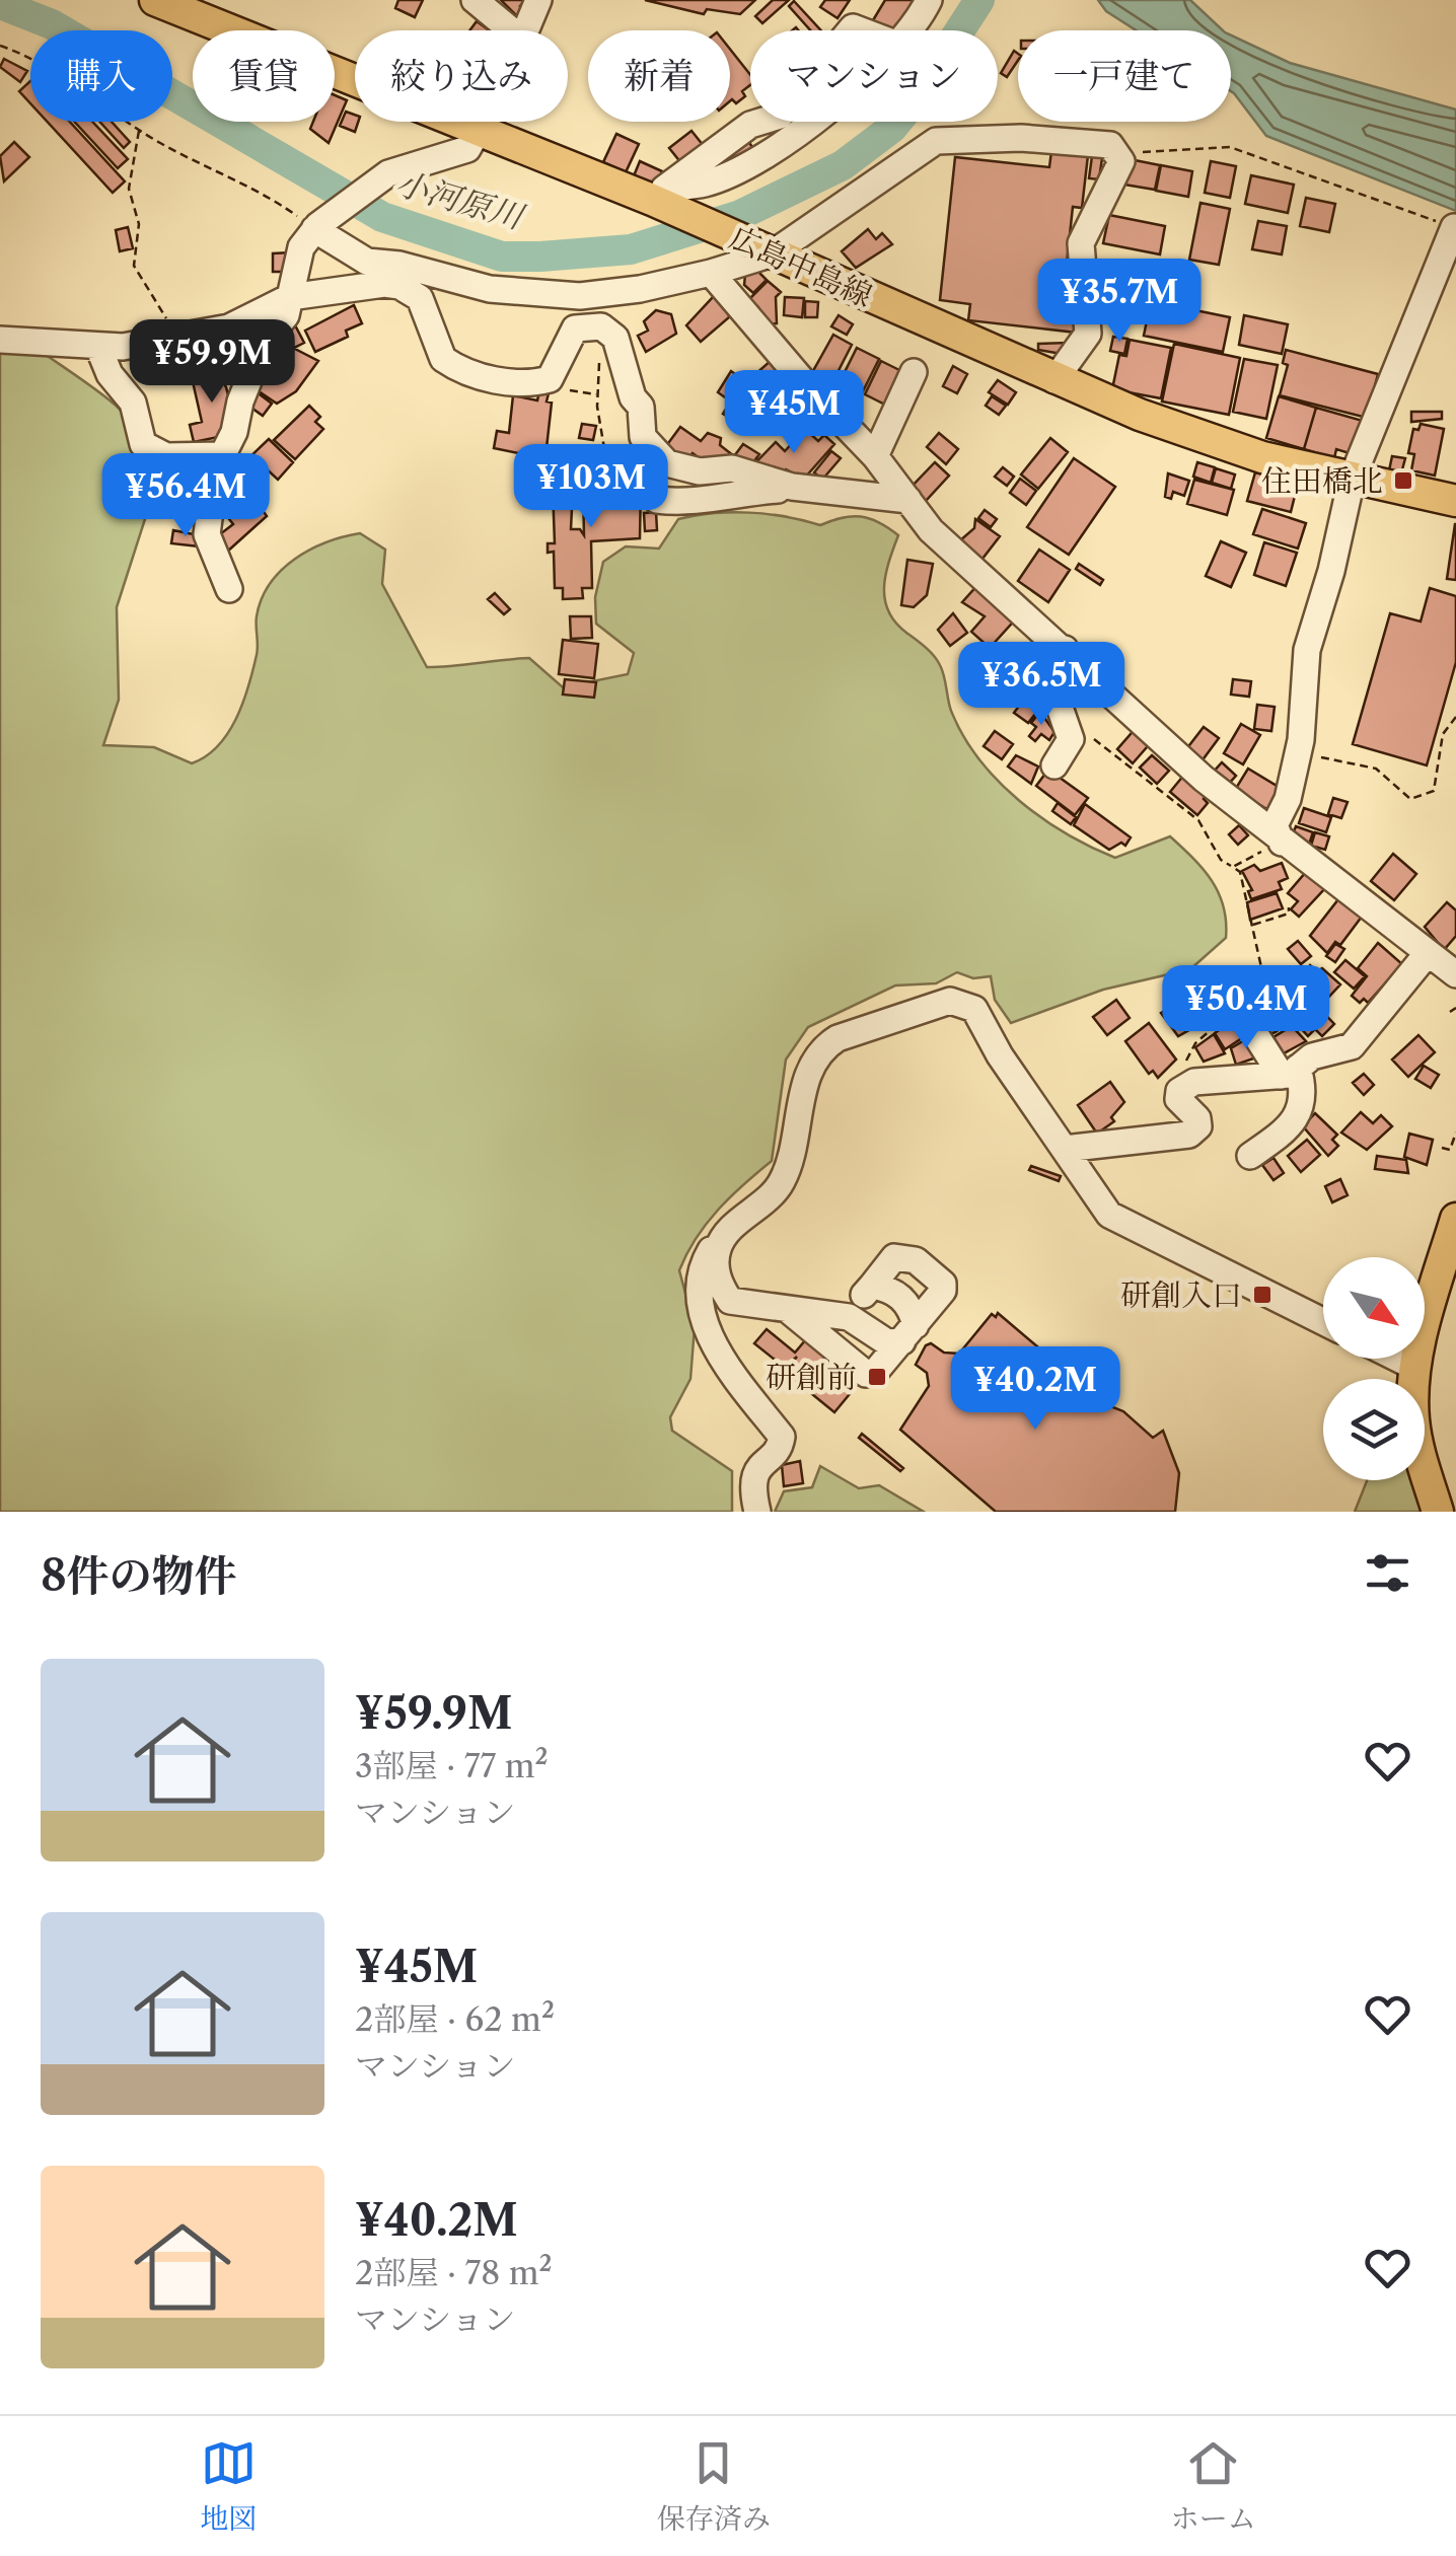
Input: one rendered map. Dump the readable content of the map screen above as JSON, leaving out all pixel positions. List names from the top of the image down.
{
  "streets": {
    "main road": ["広島中島線"]
  },
  "water": ["小河原川"],
  "places": {
    "transit": ["住田橋北", "研創入口", "研創前"]
  },
  "north": "bottom right",
  "page": {
    "chip": [
      "購入",
      "賃貸",
      "絞り込み",
      "新着",
      "マンション",
      "一戸建て"
    ],
    "price": [
      "¥35.7M",
      "¥59.9M",
      "¥45M",
      "¥103M",
      "¥56.4M",
      "¥36.5M",
      "¥50.4M",
      "¥40.2M"
    ],
    "heading": "8件の物件",
    "list": [
      {
        "name": "¥59.9M",
        "note": "3部屋 · 77 m² · マンション"
      },
      {
        "name": "¥45M",
        "note": "2部屋 · 62 m² · マンション"
      },
      {
        "name": "¥40.2M",
        "note": "2部屋 · 78 m² · マンション"
      }
    ],
    "tabs": ["地図", "保存済み", "ホーム"]
  }
}
